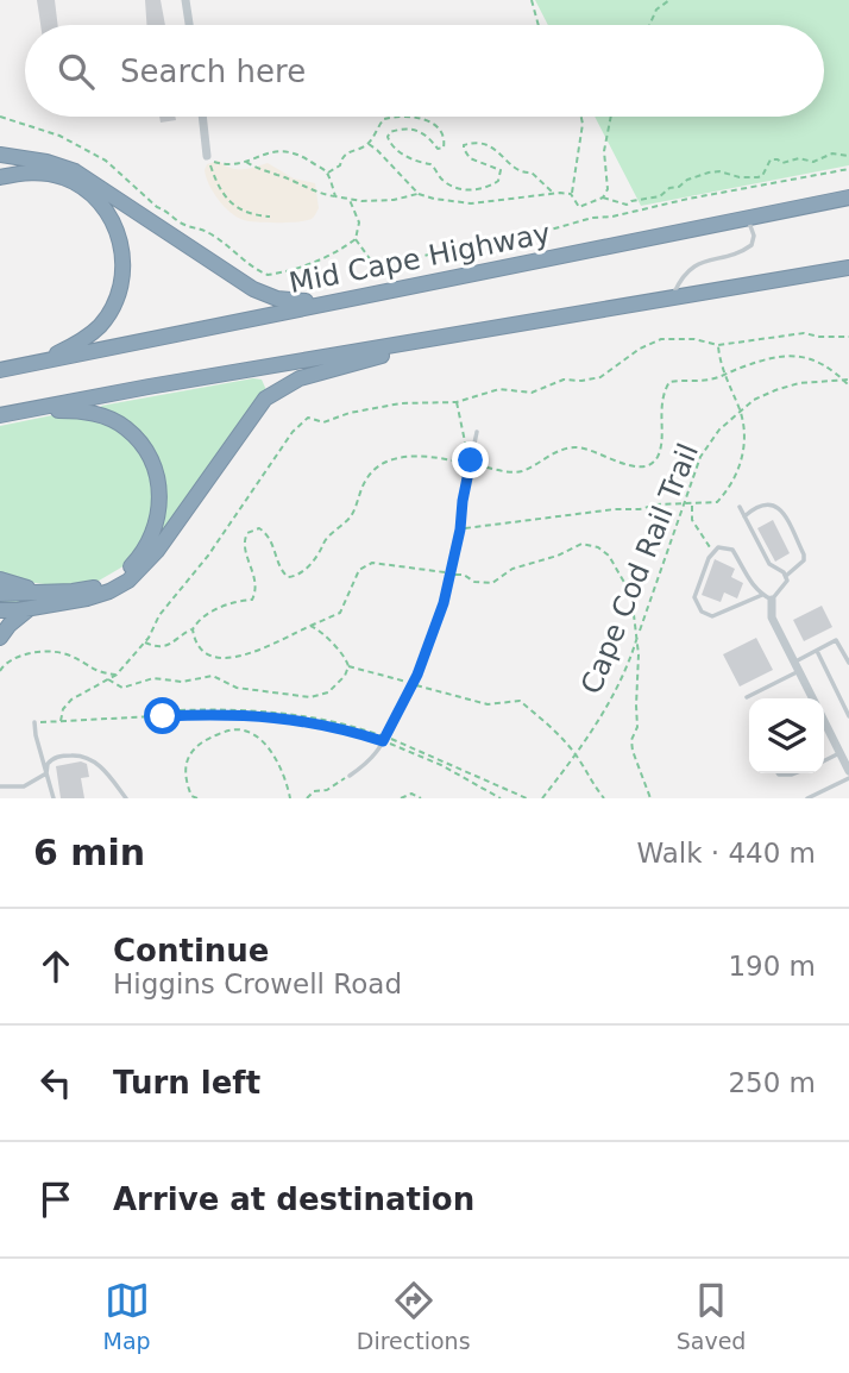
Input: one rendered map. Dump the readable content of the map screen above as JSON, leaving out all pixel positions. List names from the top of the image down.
{
  "streets": {
    "highway": ["Mid Cape Highway"],
    "path": ["Cape Cod Rail Trail"]
  },
  "page": {
    "search": "Search here",
    "heading": ["6 min", "Walk · 440 m"],
    "list": [
      ["Continue", "Higgins Crowell Road", "190 m"],
      ["Turn left", "250 m"],
      "Arrive at destination"
    ],
    "nav": ["Map", "Directions", "Saved"]
  }
}
